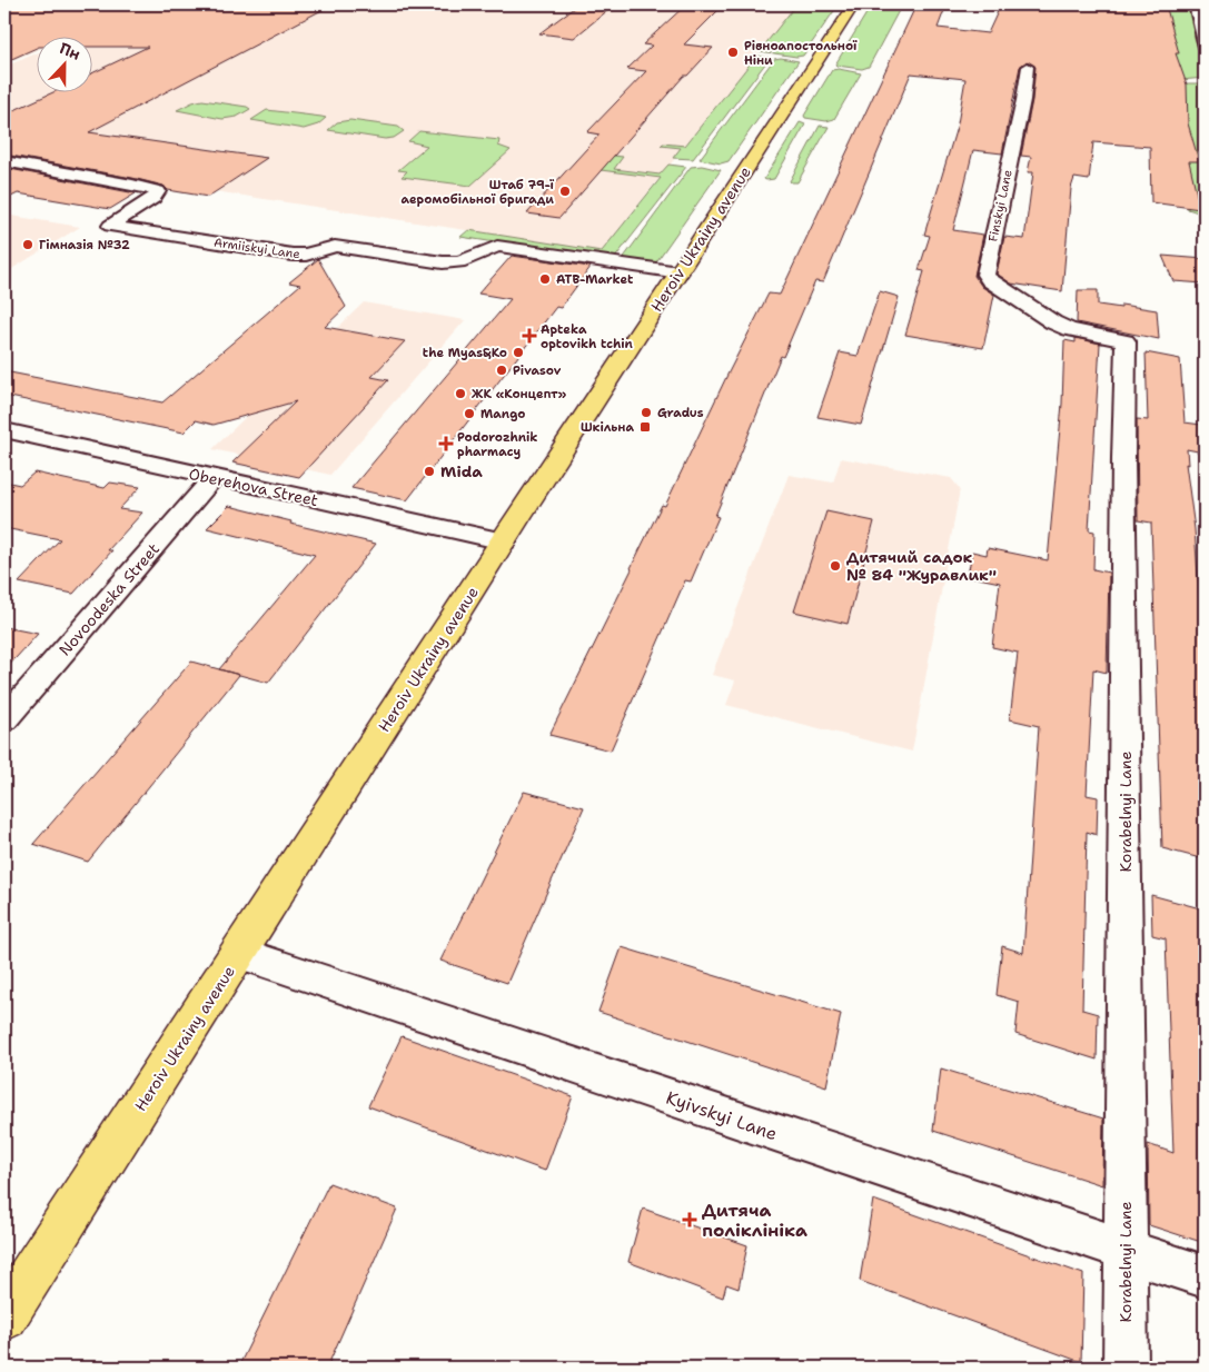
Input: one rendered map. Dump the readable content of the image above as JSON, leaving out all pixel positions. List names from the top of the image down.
{
  "streets": {
    "highway": ["Heroiv Ukrainy avenue"],
    "street": [
      "Finskyi Lane",
      "Armiiskyi Lane",
      "Oberehova Street",
      "Novoodeska Street",
      "Korabelnyi Lane",
      "Kyivskyi Lane"
    ]
  },
  "crossings": [
    ["Finskyi Lane", "Korabelnyi Lane"],
    ["Heroiv Ukrainy avenue", "Armiiskyi Lane"],
    ["Heroiv Ukrainy avenue", "Oberehova Street"],
    ["Heroiv Ukrainy avenue", "Kyivskyi Lane"],
    ["Oberehova Street", "Novoodeska Street"],
    ["Korabelnyi Lane", "Kyivskyi Lane"]
  ],
  "places": {
    "other": [
      "Рівноапостольної Ніни",
      "Штаб 79-ї аеромобільної бригади",
      "Гімназія №32",
      "ATB-Market",
      "the Myas&Ko",
      "Pivasov",
      "ЖК «Концепт»",
      "Gradus",
      "Mango",
      "Mida",
      "Дитячий садок № 84 \"Журавлик\""
    ],
    "health": ["Apteka optovikh tchin", "Podorozhnik pharmacy", "Дитяча поліклініка"],
    "transit": ["Шкільна"]
  },
  "north": "top"
}
